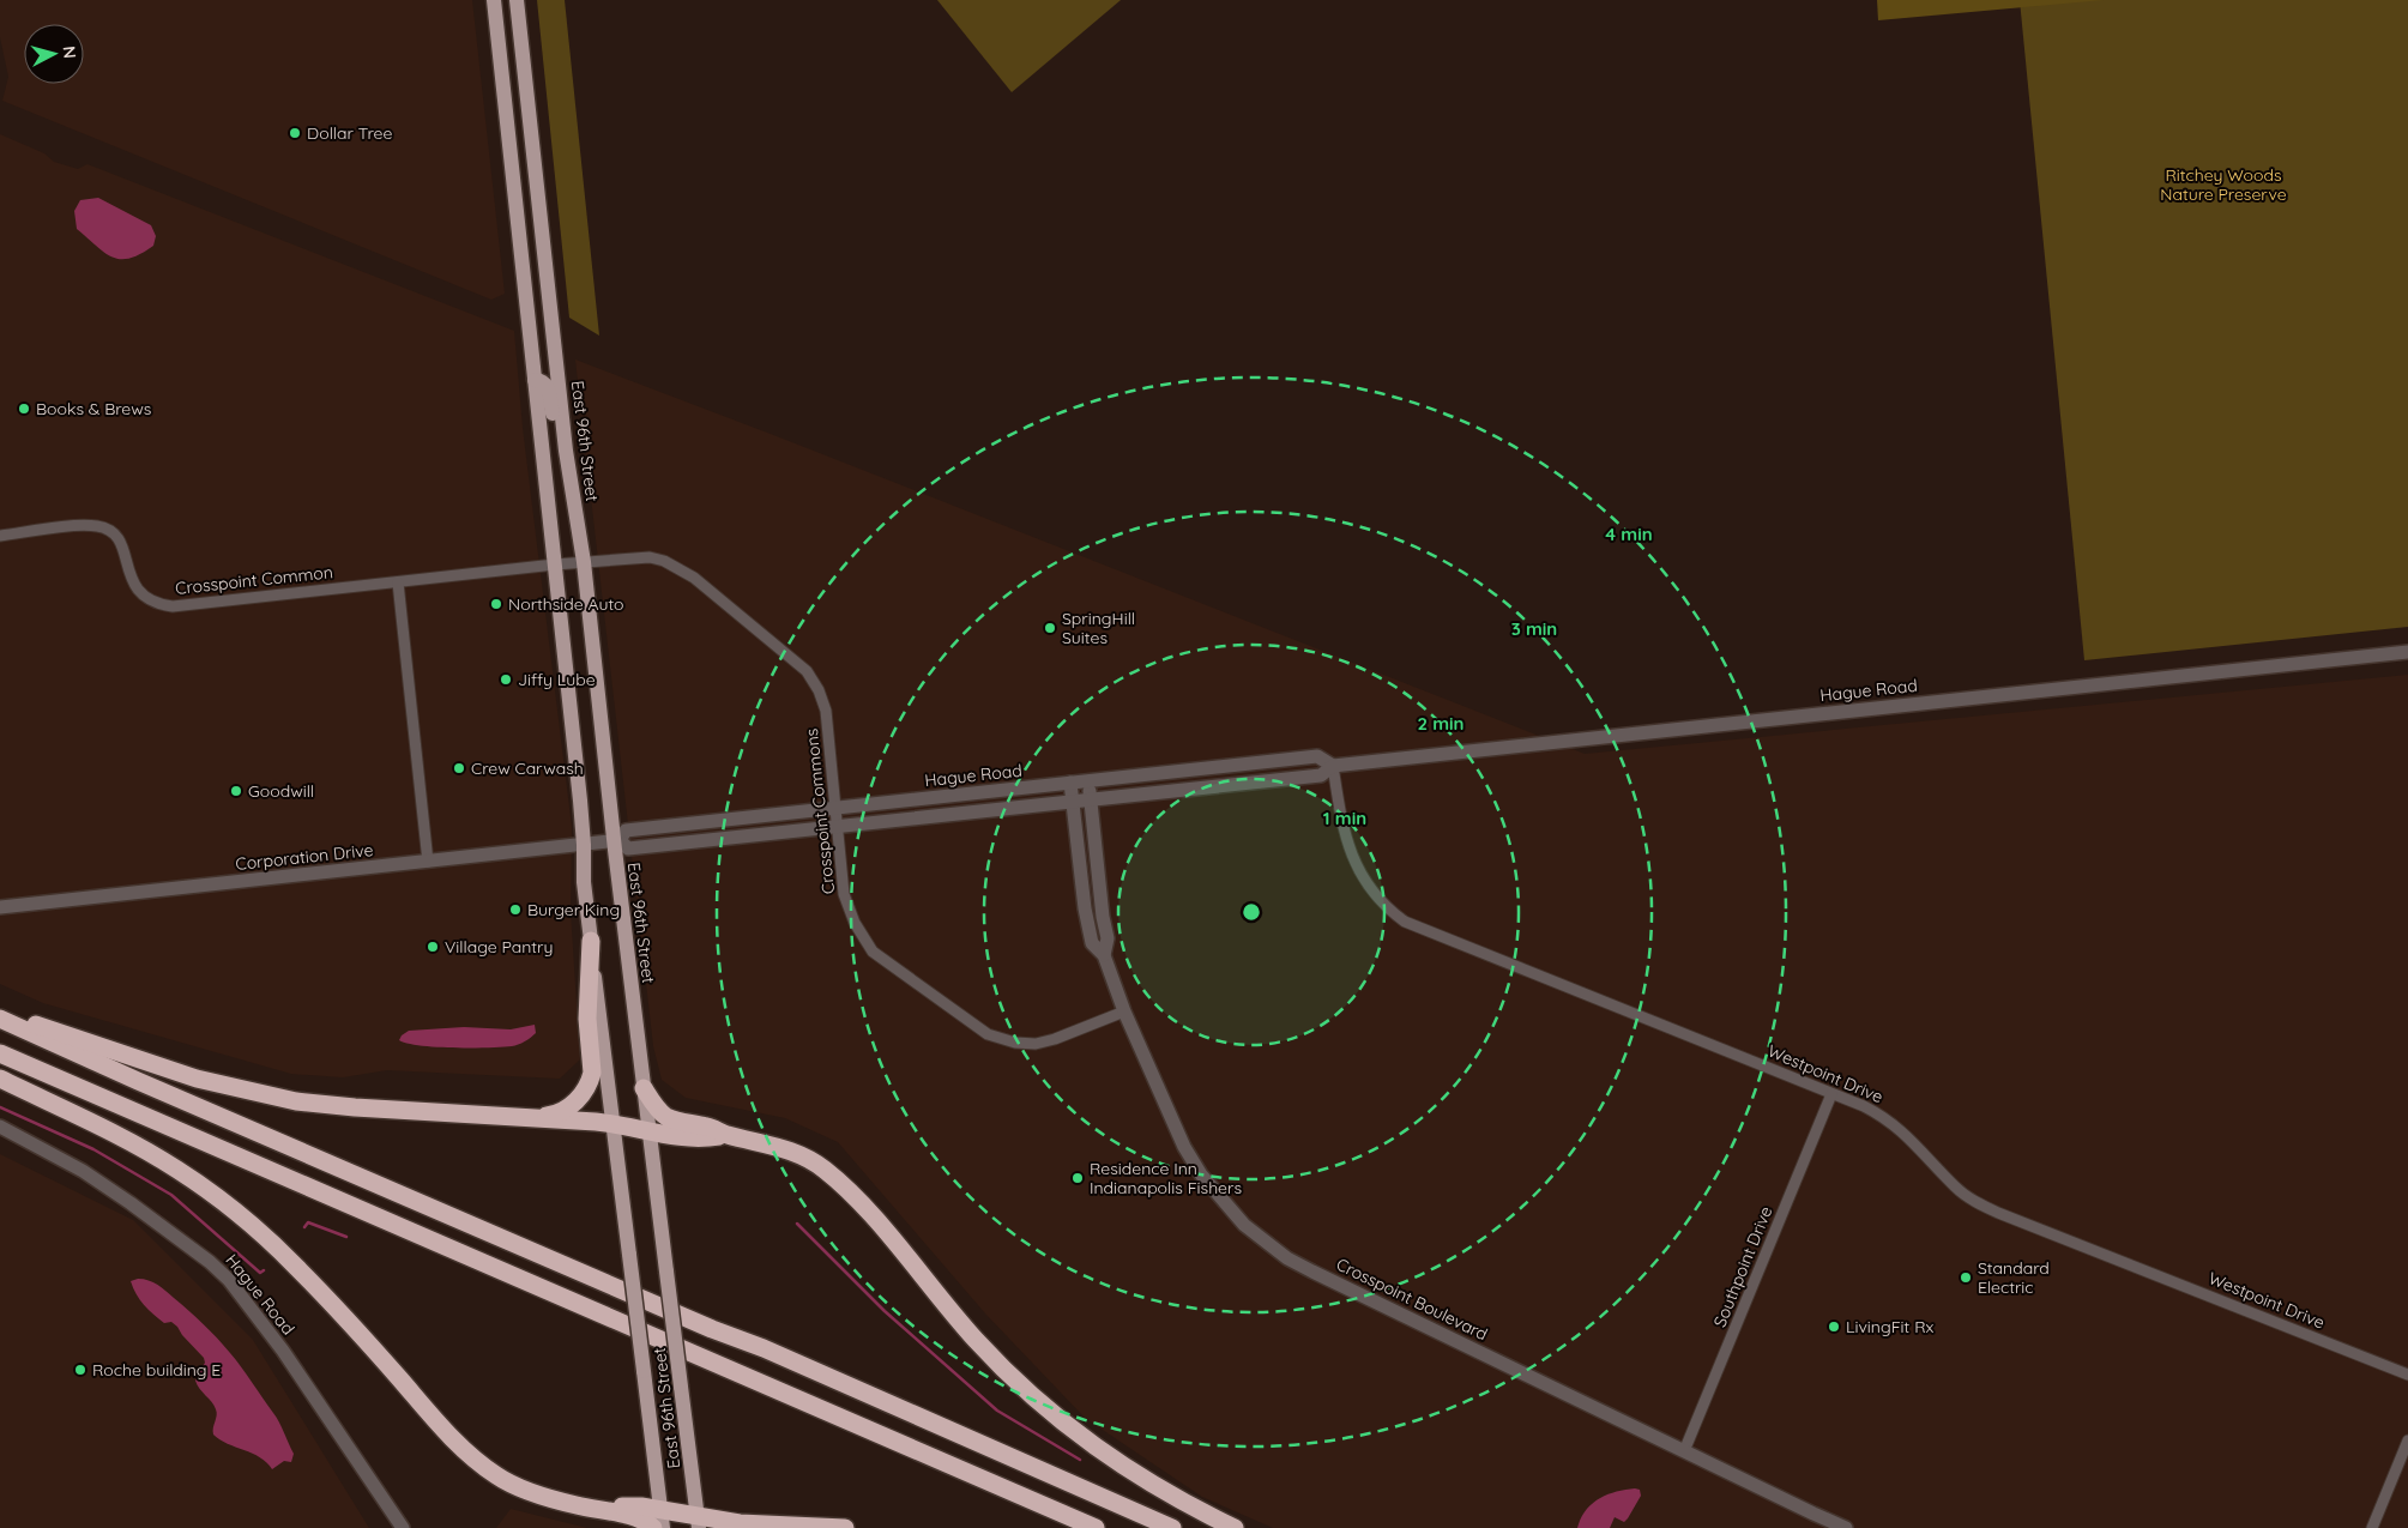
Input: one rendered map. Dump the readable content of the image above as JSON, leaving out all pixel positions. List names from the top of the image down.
{
  "streets": {
    "main road": ["East 96th Street"],
    "street": [
      "Crosspoint Common",
      "Hague Road",
      "Crosspoint Commons",
      "Corporation Drive",
      "Westpoint Drive",
      "Southpoint Drive",
      "Crosspoint Boulevard"
    ]
  },
  "crossings": [
    ["East 96th Street", "Crosspoint Common"],
    ["East 96th Street", "Hague Road"],
    ["East 96th Street", "Crosspoint Commons"],
    ["East 96th Street", "Corporation Drive"],
    ["Crosspoint Common", "Crosspoint Commons"],
    ["Hague Road", "Crosspoint Commons"],
    ["Hague Road", "Corporation Drive"],
    ["Hague Road", "Westpoint Drive"],
    ["Hague Road", "Crosspoint Boulevard"],
    ["Crosspoint Commons", "Crosspoint Boulevard"],
    ["Westpoint Drive", "Southpoint Drive"],
    ["Southpoint Drive", "Crosspoint Boulevard"]
  ],
  "parks": ["Ritchey Woods Nature Preserve"],
  "places": [
    "Dollar Tree",
    "Books & Brews",
    "Northside Auto",
    "SpringHill Suites",
    "Jiffy Lube",
    "Crew Carwash",
    "Goodwill",
    "Burger King",
    "Village Pantry",
    "Residence Inn Indianapolis Fishers",
    "Standard Electric",
    "LivingFit Rx",
    "Roche building E"
  ],
  "north": "right",
  "rings": [
    "4 min",
    "3 min",
    "2 min",
    "1 min"
  ]
}
